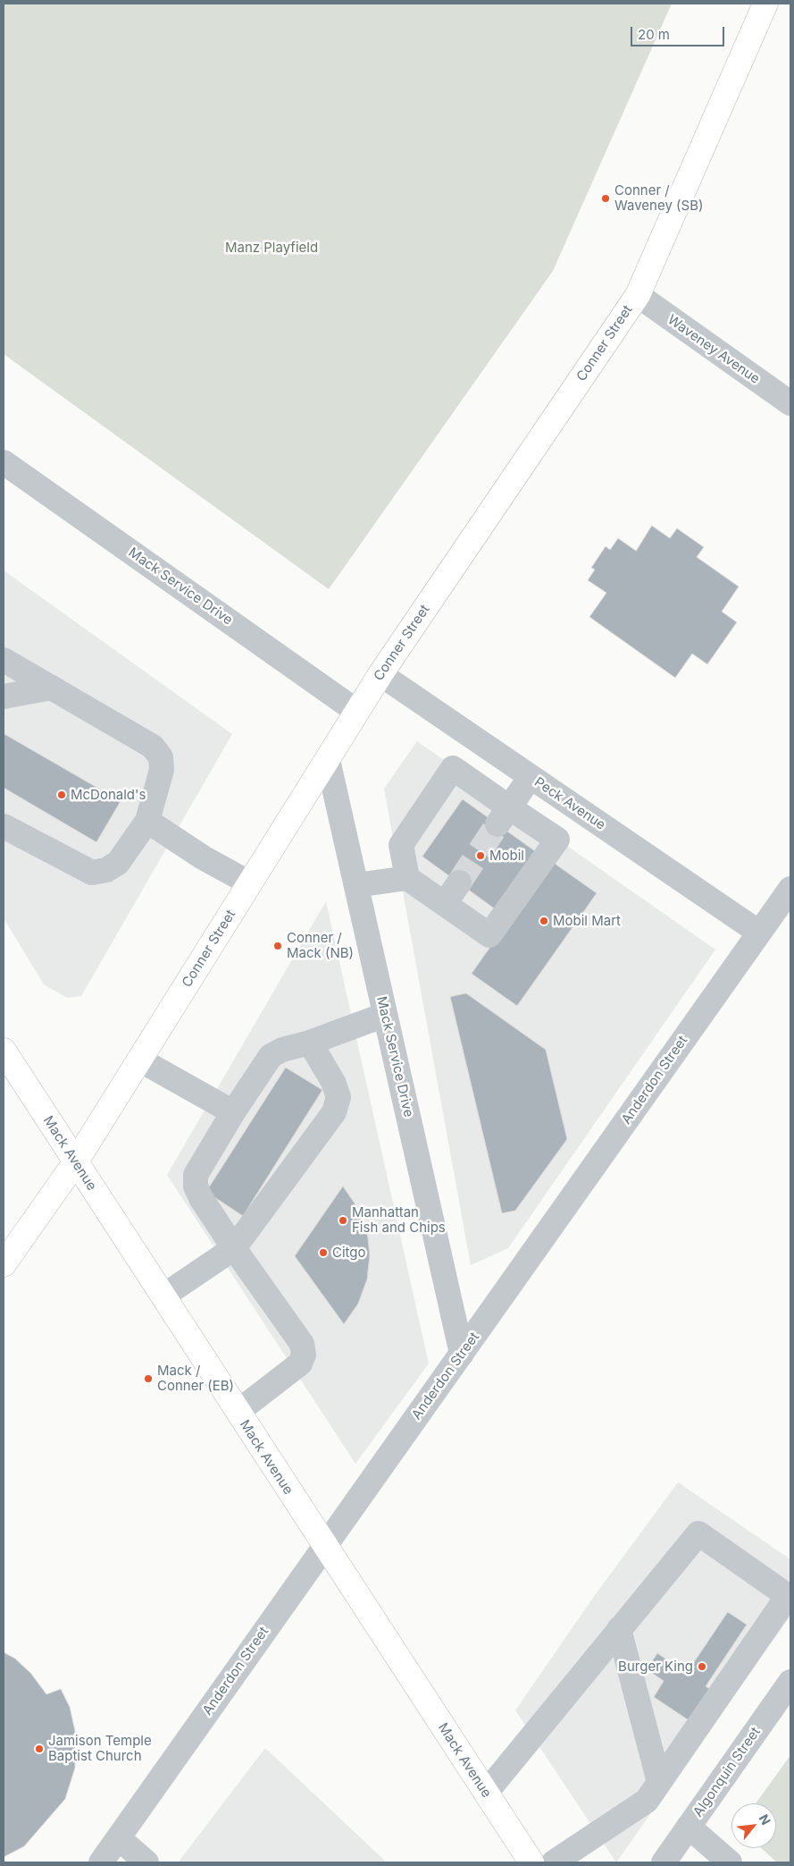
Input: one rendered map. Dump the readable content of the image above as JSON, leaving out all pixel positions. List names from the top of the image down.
{
  "streets": {
    "main road": ["Conner Street", "Mack Avenue"],
    "street": [
      "Waveney Avenue",
      "Mack Service Drive",
      "Peck Avenue",
      "Anderdon Street",
      "Algonquin Street"
    ]
  },
  "crossings": [
    ["Conner Street", "Waveney Avenue"],
    ["Conner Street", "Mack Service Drive"],
    ["Conner Street", "Peck Avenue"],
    ["Conner Street", "Mack Avenue"],
    ["Mack Service Drive", "Anderdon Street"],
    ["Peck Avenue", "Anderdon Street"],
    ["Anderdon Street", "Mack Avenue"]
  ],
  "parks": ["Manz Playfield"],
  "places": [
    "Conner / Waveney (SB)",
    "McDonald's",
    "Mobil",
    "Mobil Mart",
    "Conner / Mack (NB)",
    "Manhattan Fish and Chips",
    "Citgo",
    "Mack / Conner (EB)",
    "Burger King",
    "Jamison Temple Baptist Church"
  ],
  "scale_bar": "20 m",
  "north": "top right"
}
